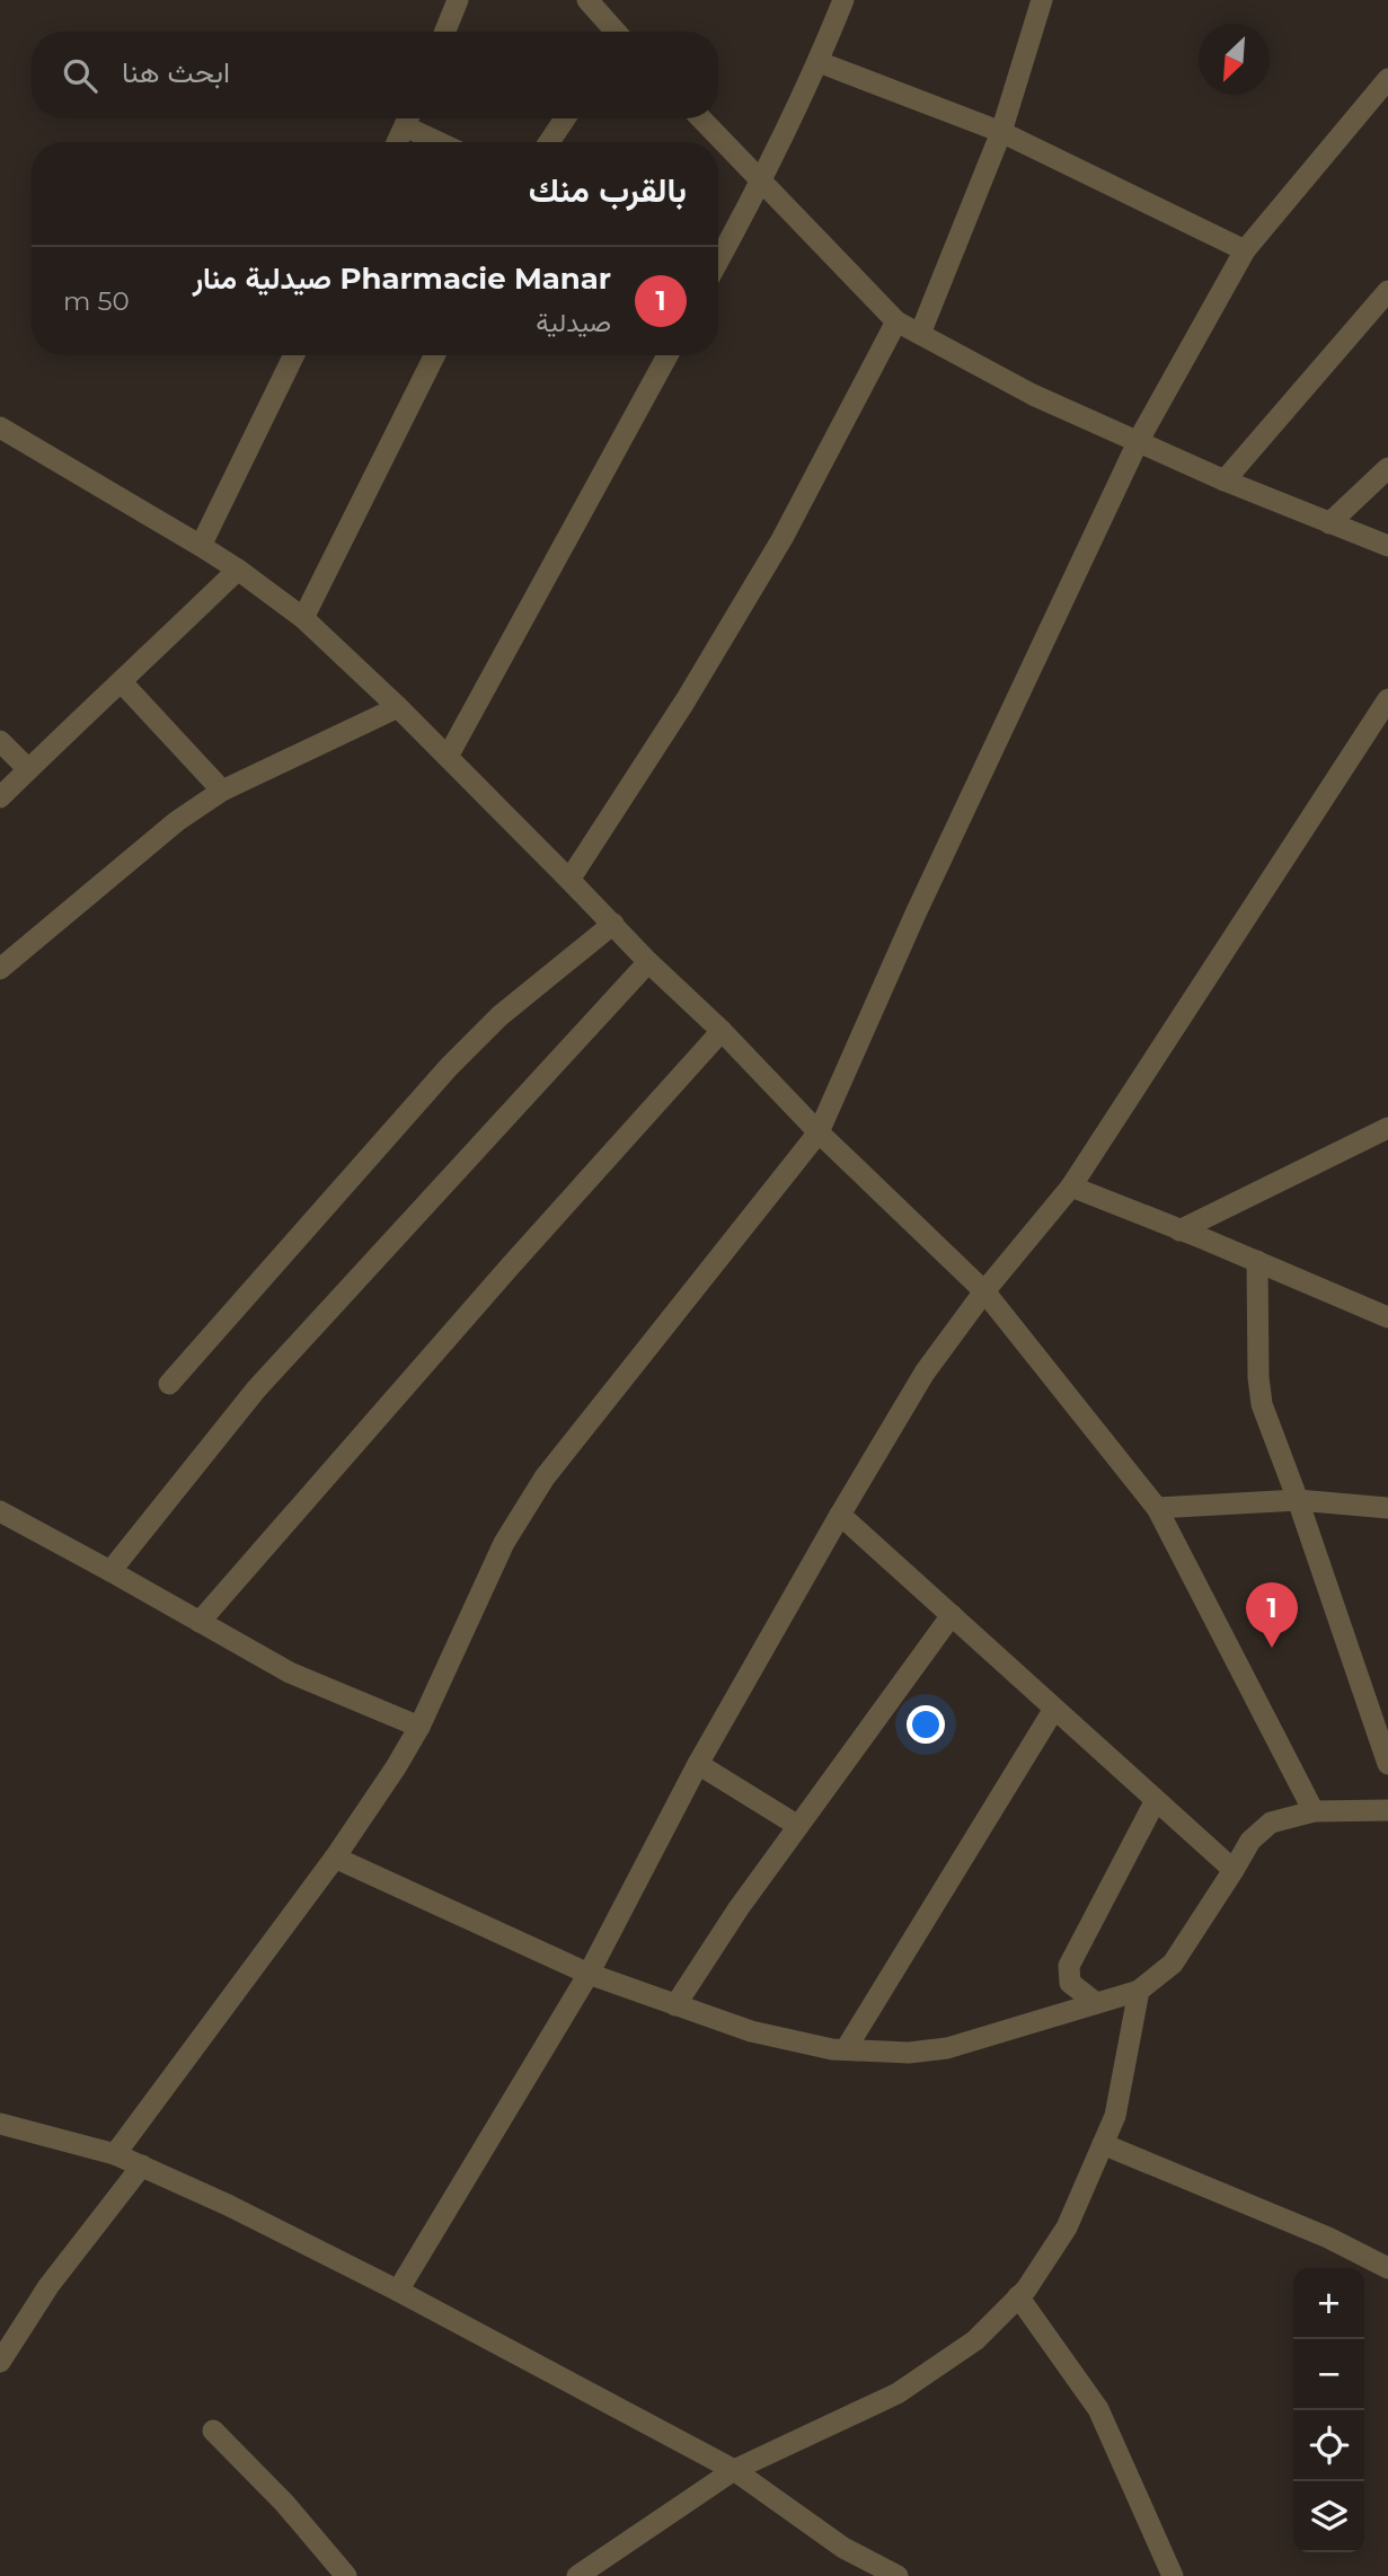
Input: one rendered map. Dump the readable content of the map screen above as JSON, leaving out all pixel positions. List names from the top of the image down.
{
  "north": "bottom left",
  "page": {
    "search": "ابحث هنا",
    "heading": "بالقرب منك",
    "list": [
      {
        "mark": "1",
        "name": "Pharmacie Manar صيدلية منار",
        "note": "صيدلية",
        "value": "50 m"
      }
    ],
    "pins": "1",
    "map_buttons": ["+", "−"]
  }
}
